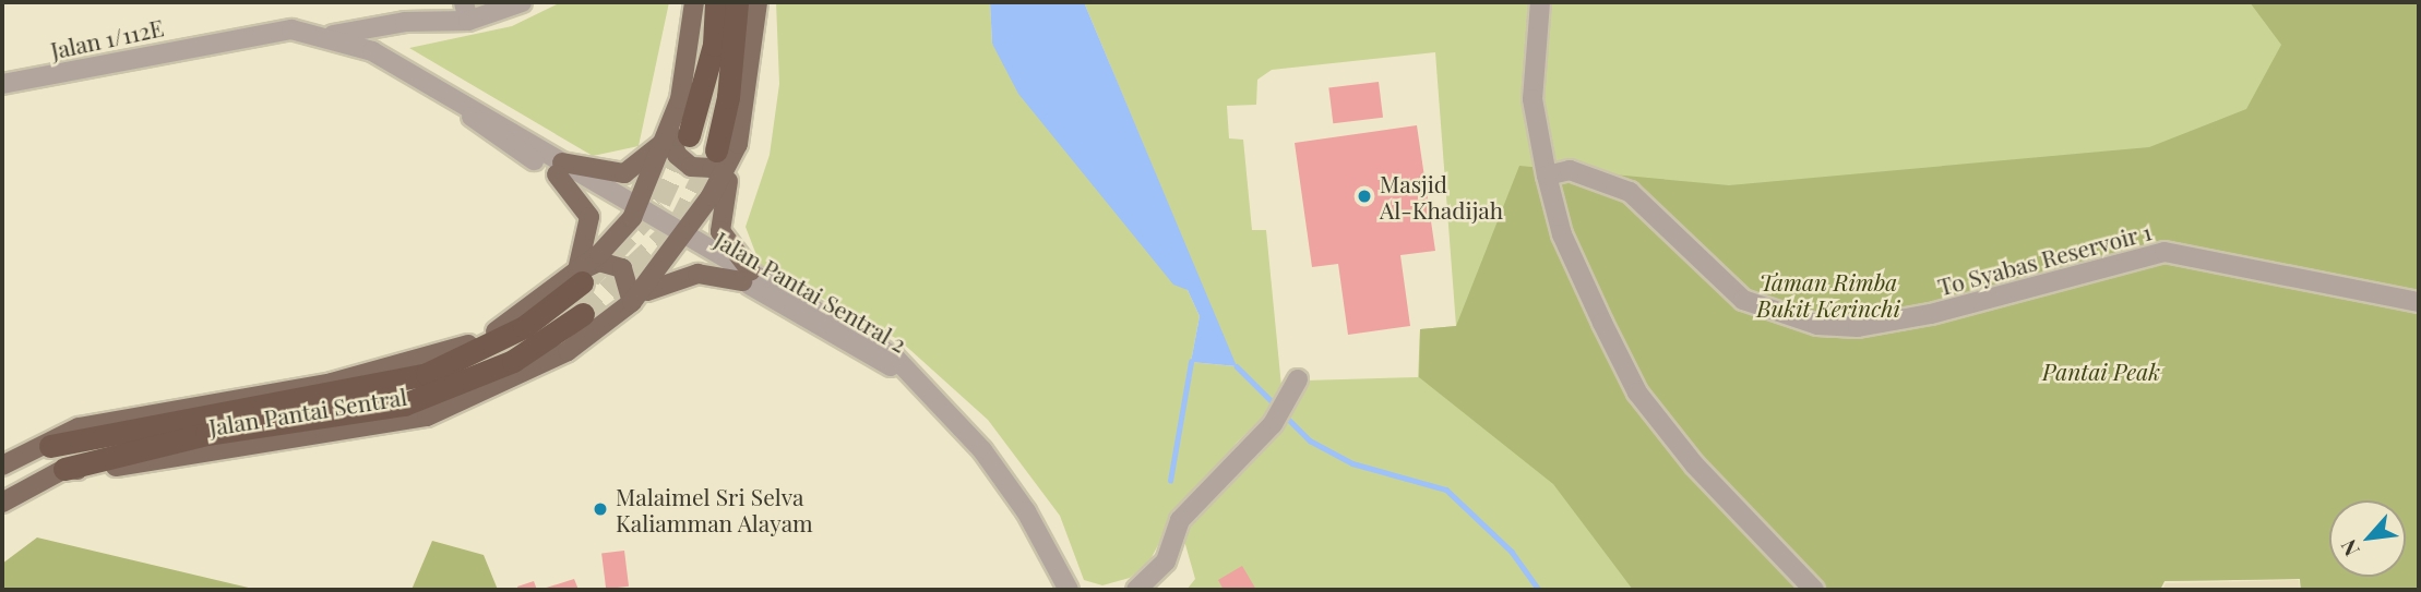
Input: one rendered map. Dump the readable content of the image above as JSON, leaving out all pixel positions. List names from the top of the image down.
{
  "streets": {
    "main road": ["Jalan Pantai Sentral"],
    "street": ["Jalan 1/112E", "To Syabas Reservoir 1", "Jalan Pantai Sentral 2"]
  },
  "crossings": [
    ["Jalan 1/112E", "Jalan Pantai Sentral 2"],
    ["Jalan 1/112E", "Jalan Pantai Sentral"],
    ["Jalan Pantai Sentral 2", "Jalan Pantai Sentral"]
  ],
  "parks": ["Taman Rimba Bukit Kerinchi", "Pantai Peak"],
  "places": ["Masjid Al-Khadijah", "Malaimel Sri Selva Kaliamman Alayam"],
  "north": "bottom left"
}
